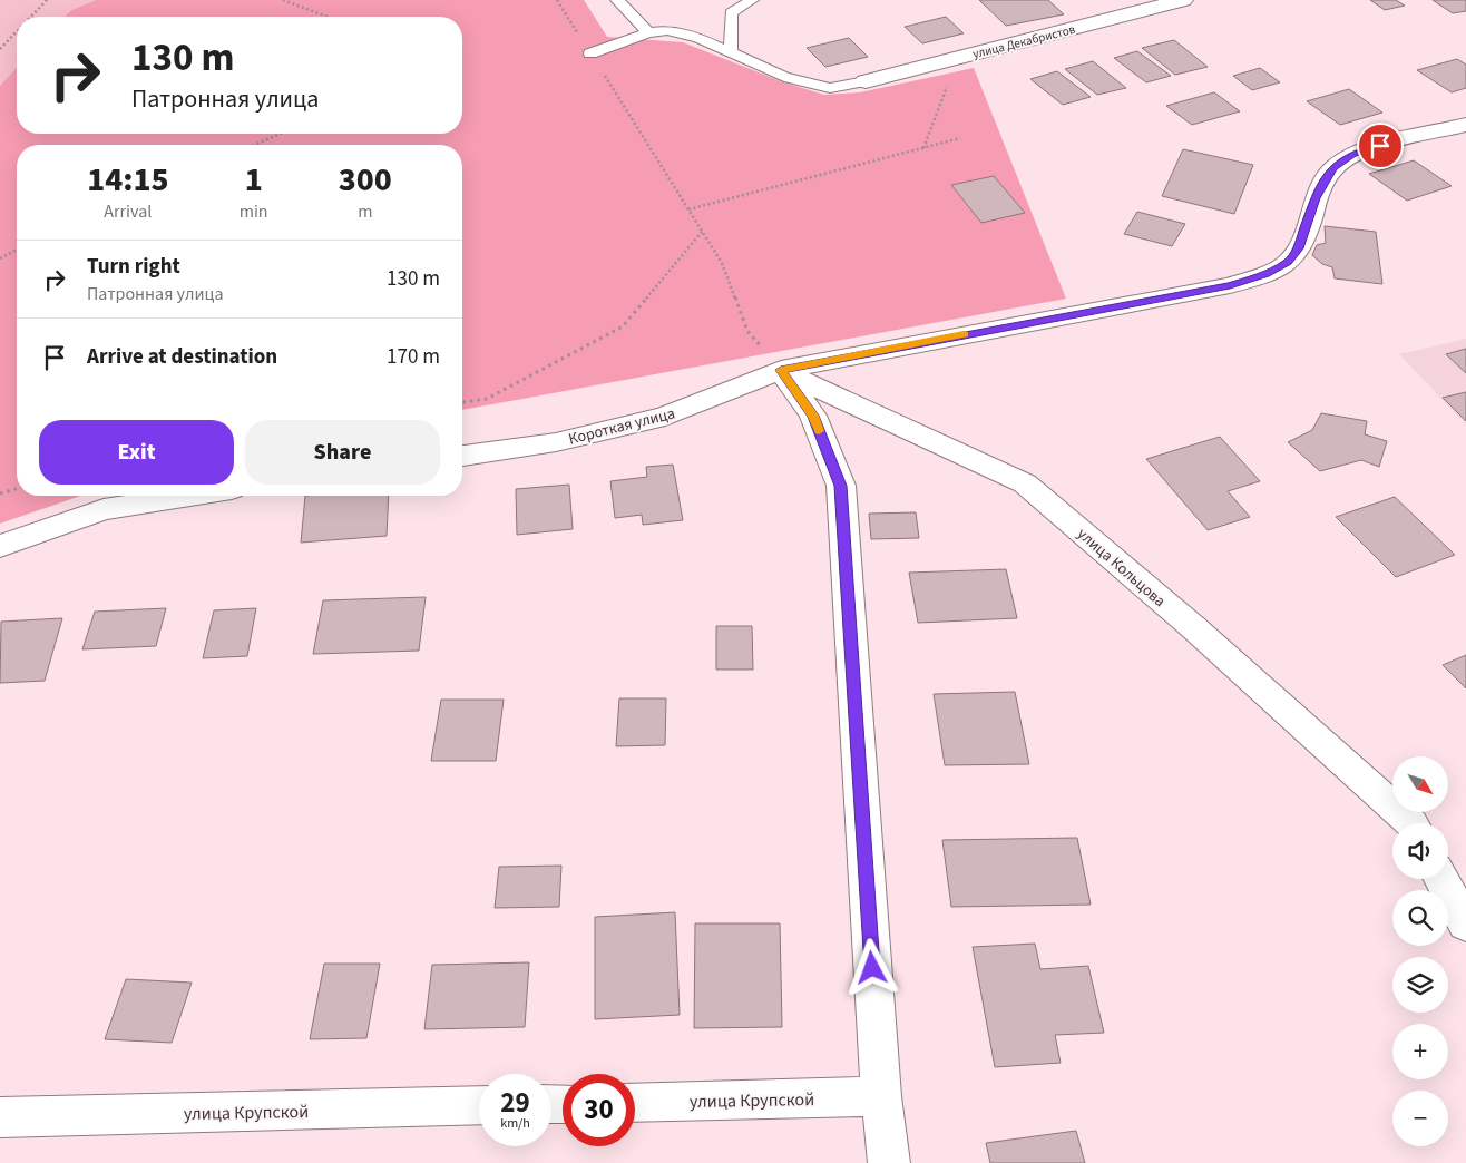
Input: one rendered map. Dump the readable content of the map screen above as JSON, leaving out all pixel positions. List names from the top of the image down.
{
  "streets": {
    "street": [
      "улица Декабристов",
      "Короткая улица",
      "улица Кольцова",
      "улица Крупской"
    ]
  },
  "crossings": [
    ["Короткая улица", "улица Кольцова"]
  ],
  "north": "bottom right",
  "page": {
    "turn": ["130 m", "Патронная улица"],
    "eta": [
      "14:15",
      "Arrival",
      "1",
      "min",
      "300",
      "m"
    ],
    "list": [
      {
        "name": "Turn right",
        "note": "Патронная улица",
        "value": "130 m"
      },
      {
        "name": "Arrive at destination",
        "value": "170 m"
      }
    ],
    "buttons": ["Exit", "Share"],
    "map_buttons": ["+", "−"],
    "speed": "29 km/h",
    "limit": "30"
  }
}
